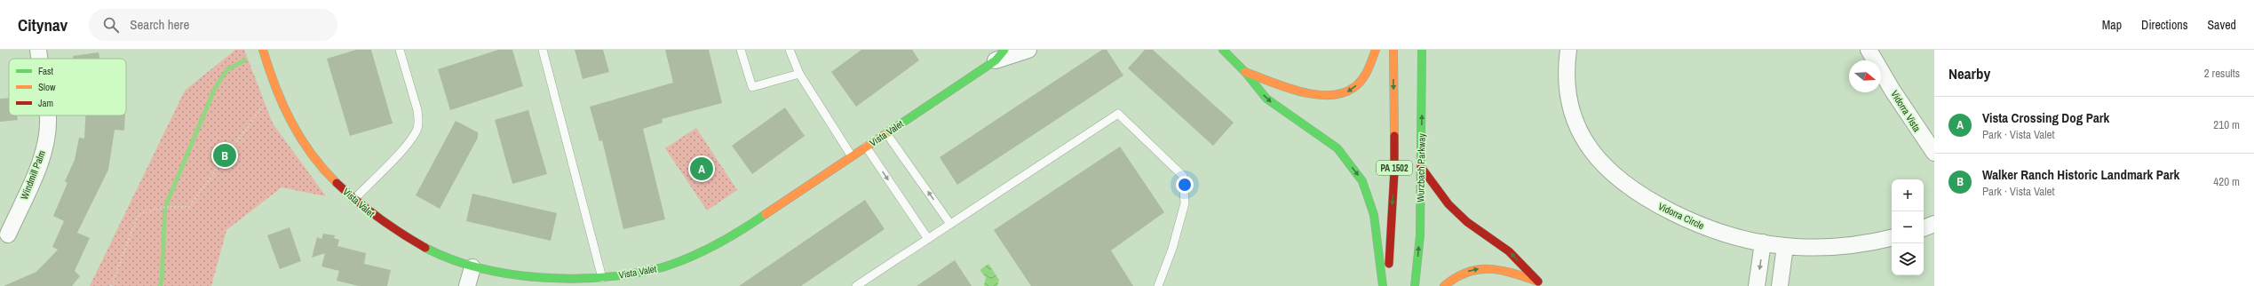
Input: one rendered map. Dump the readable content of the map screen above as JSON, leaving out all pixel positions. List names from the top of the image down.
{
  "streets": {
    "main road": ["Vista Valet", "PA 1502", "Wurzbach Parkway"],
    "street": ["Vidorra Vista", "Windmill Palm", "Vidorra Circle"]
  },
  "legend": ["Fast", "Slow", "Jam"],
  "north": "right",
  "page": {
    "header": "Citynav",
    "search": "Search here",
    "nav": ["Map", "Directions", "Saved"],
    "heading": ["Nearby", "2 results"],
    "list": [
      {
        "mark": "A",
        "name": "Vista Crossing Dog Park",
        "note": "Park · Vista Valet",
        "value": "210 m"
      },
      {
        "mark": "B",
        "name": "Walker Ranch Historic Landmark Park",
        "note": "Park · Vista Valet",
        "value": "420 m"
      }
    ],
    "pins": ["B", "A"],
    "map_buttons": ["+", "−"]
  }
}
